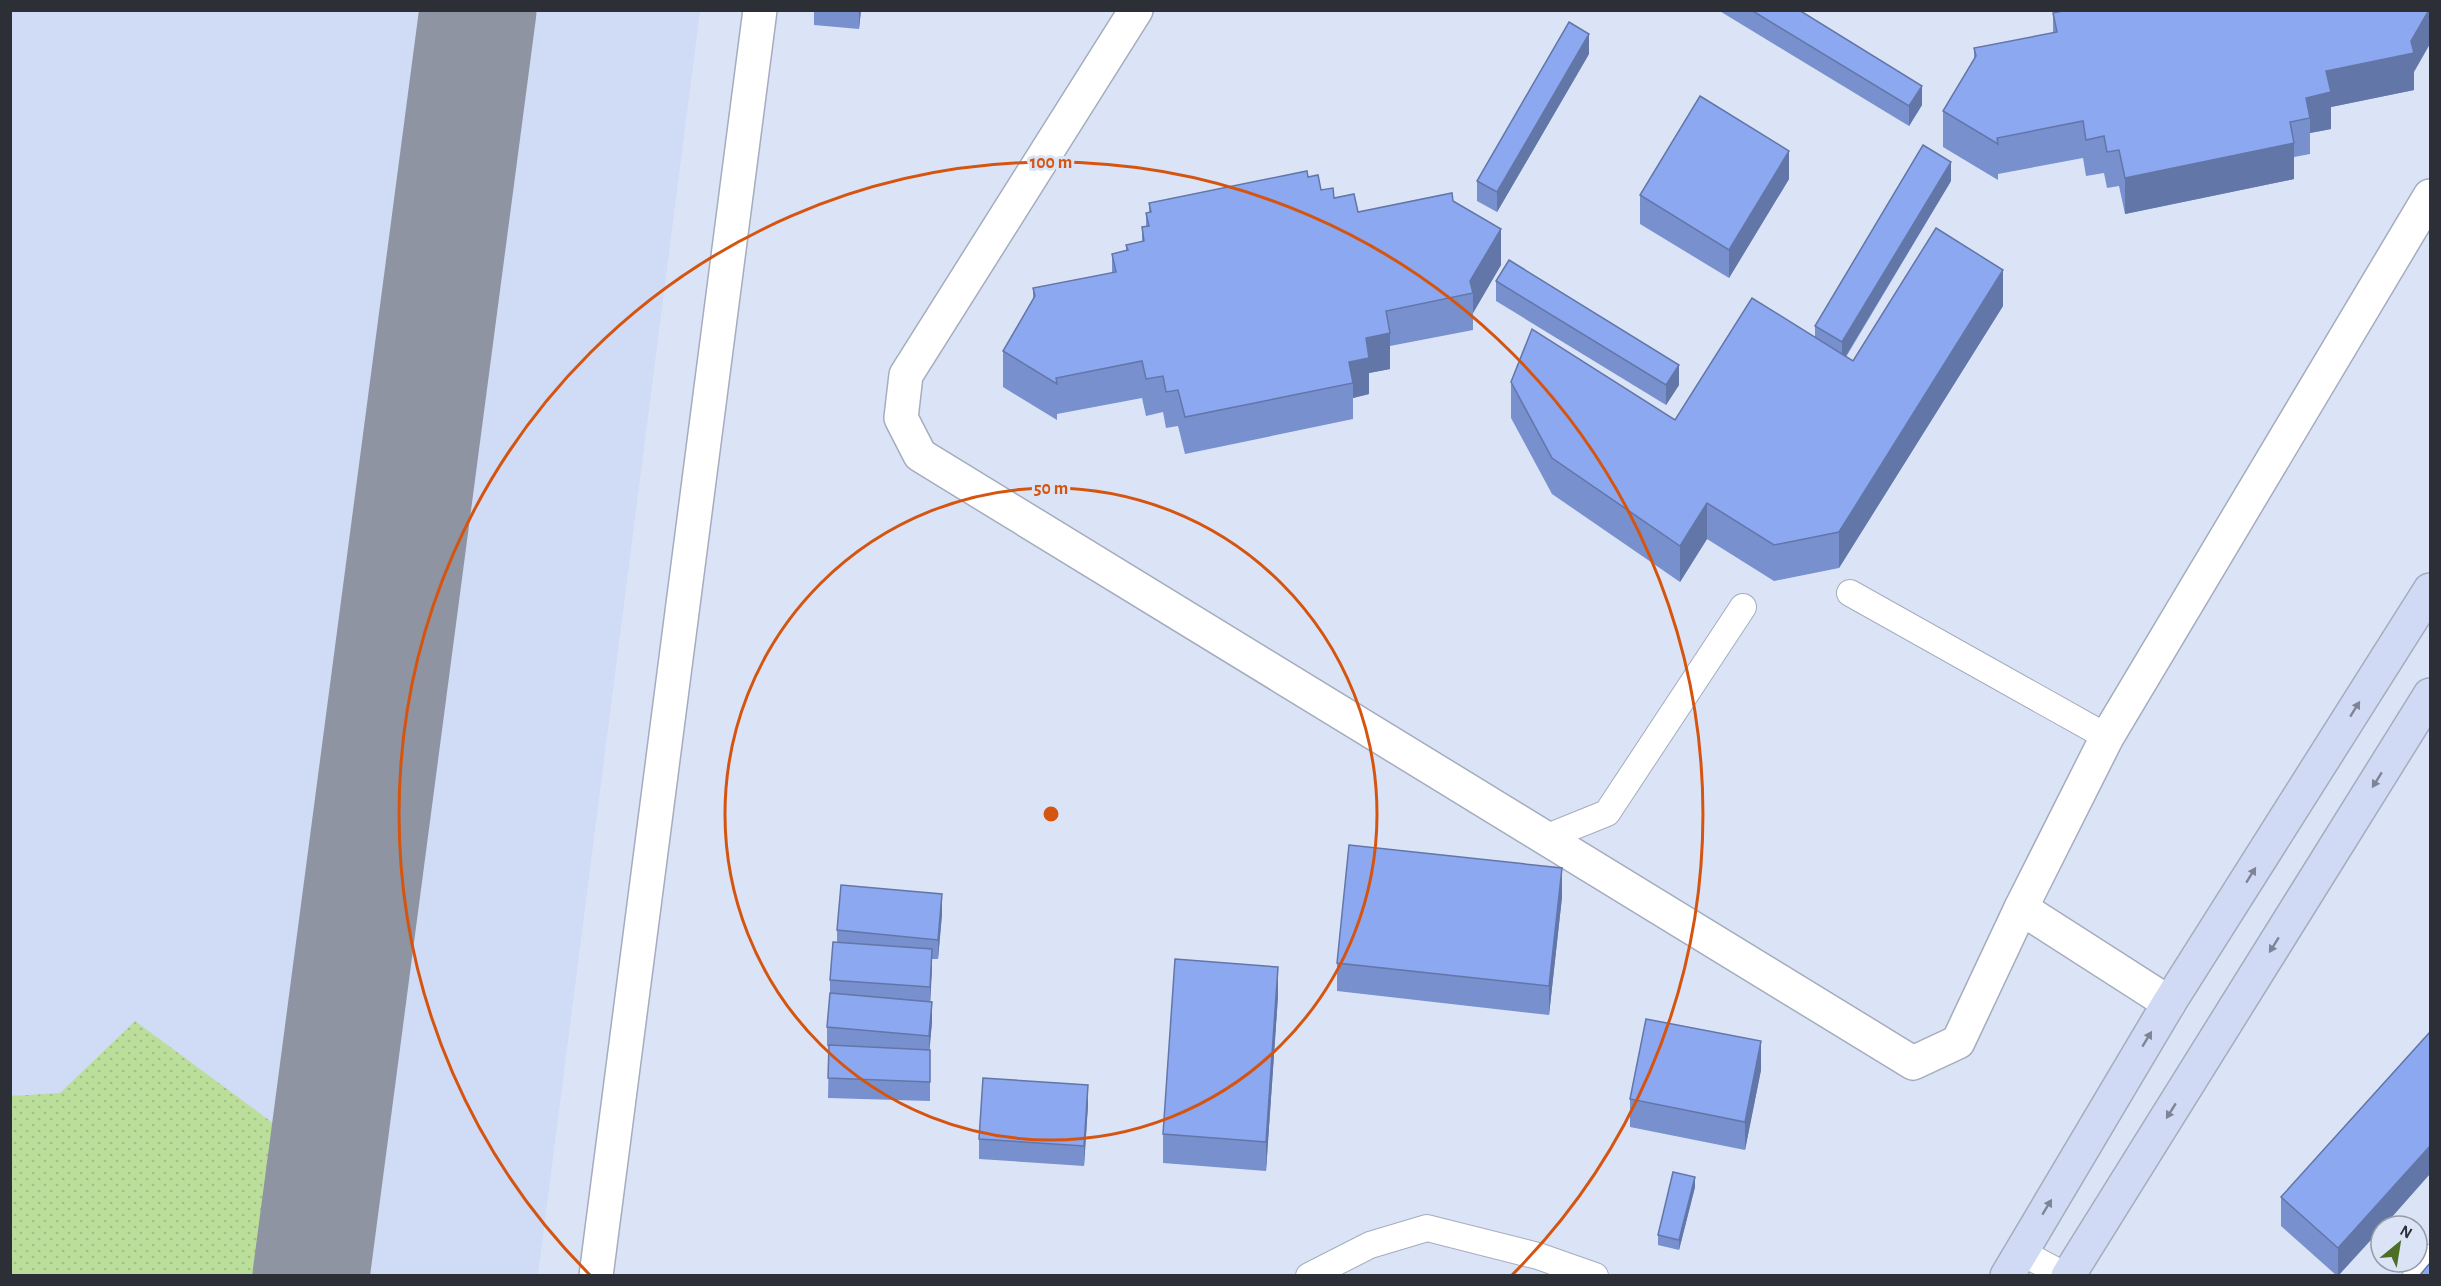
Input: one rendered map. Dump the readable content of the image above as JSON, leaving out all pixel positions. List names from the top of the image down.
{
  "north": "top right",
  "rings": ["100 m", "50 m"]
}
